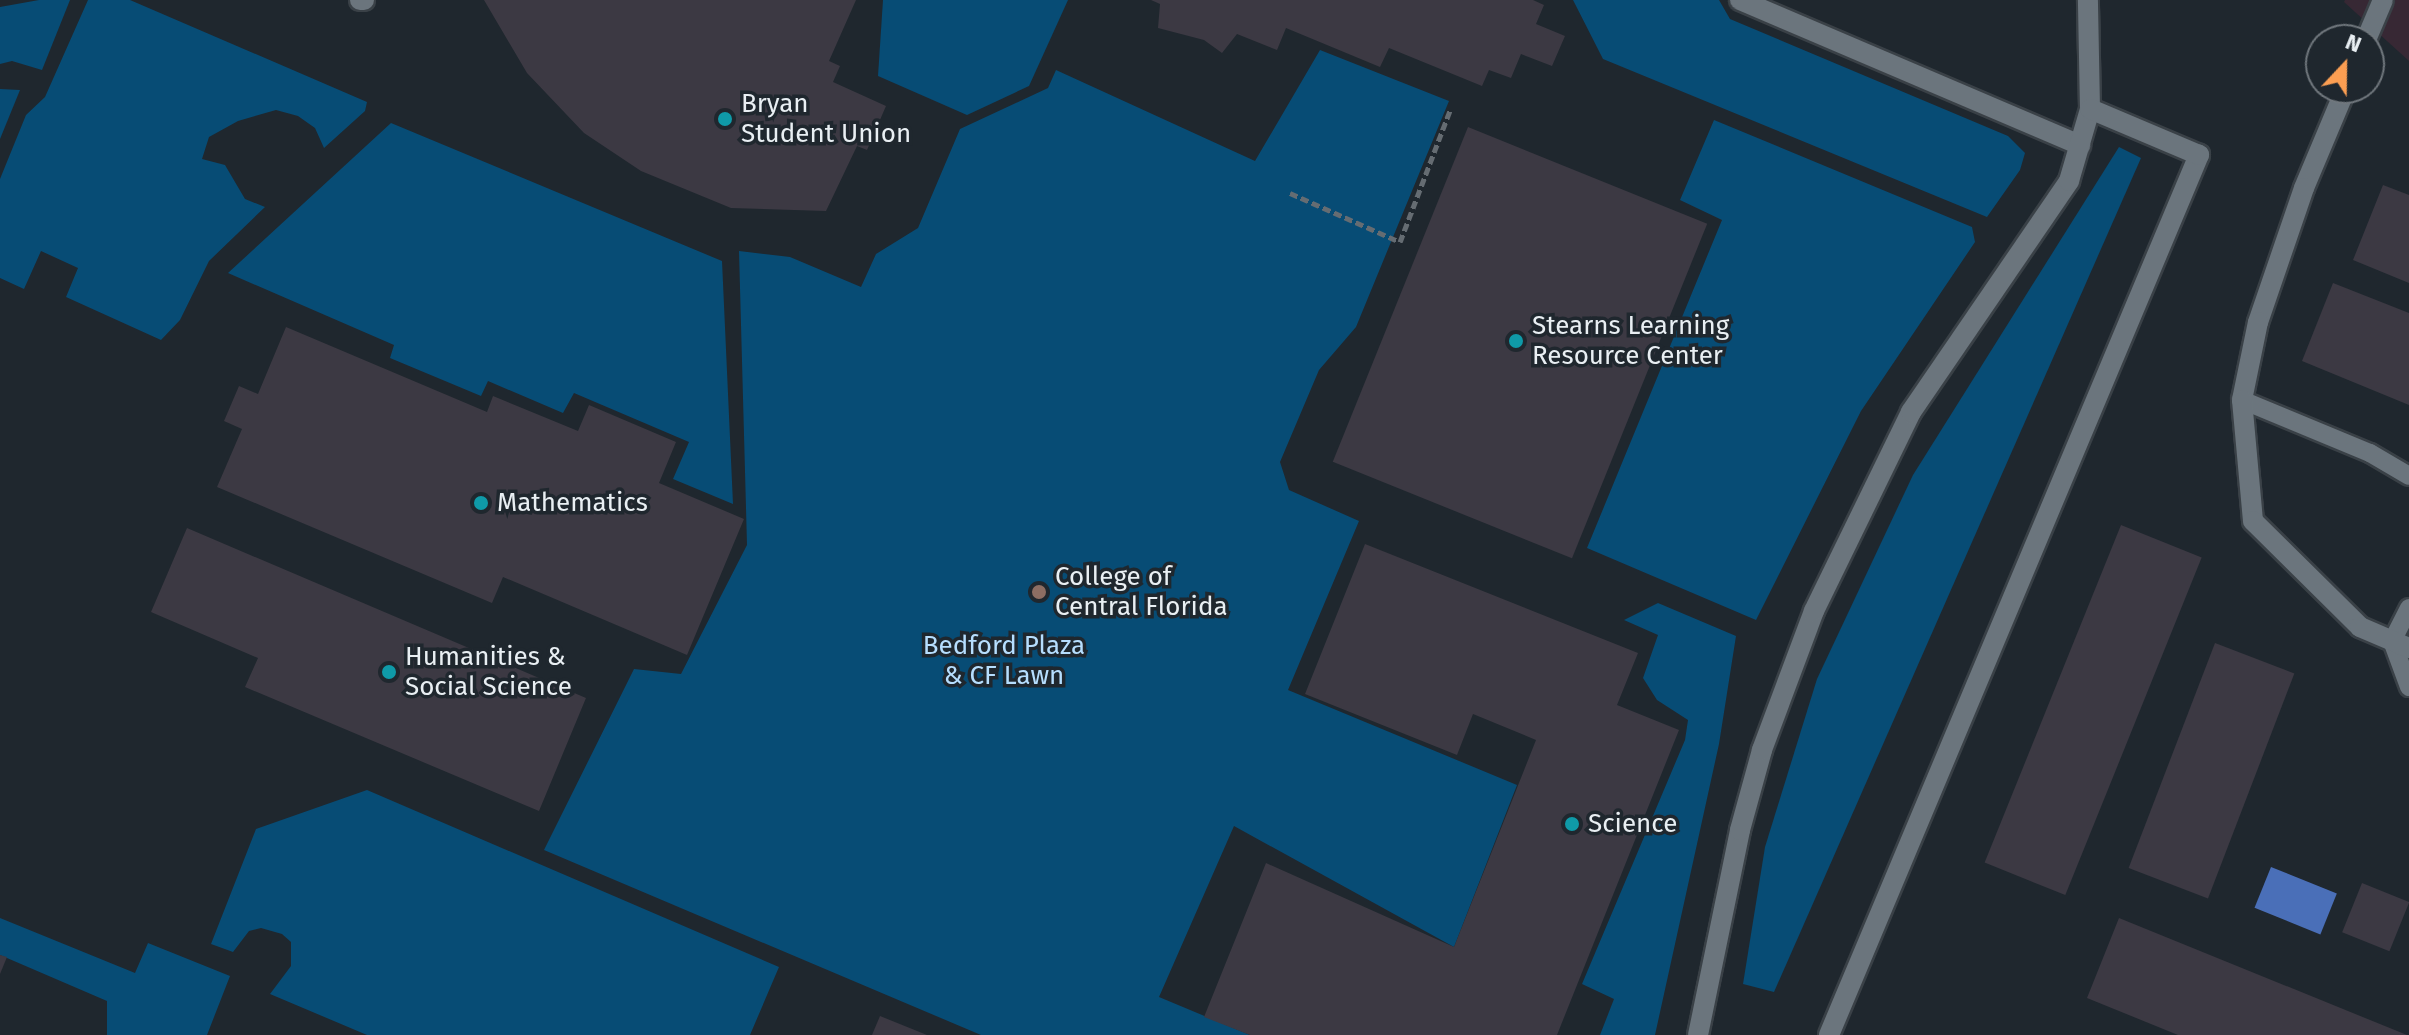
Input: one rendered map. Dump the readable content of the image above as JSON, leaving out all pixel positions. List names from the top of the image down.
{
  "parks": ["Bedford Plaza & CF Lawn"],
  "places": [
    "Bryan Student Union",
    "Stearns Learning Resource Center",
    "Mathematics",
    "College of Central Florida",
    "Humanities & Social Science",
    "Science"
  ],
  "north": "top"
}
